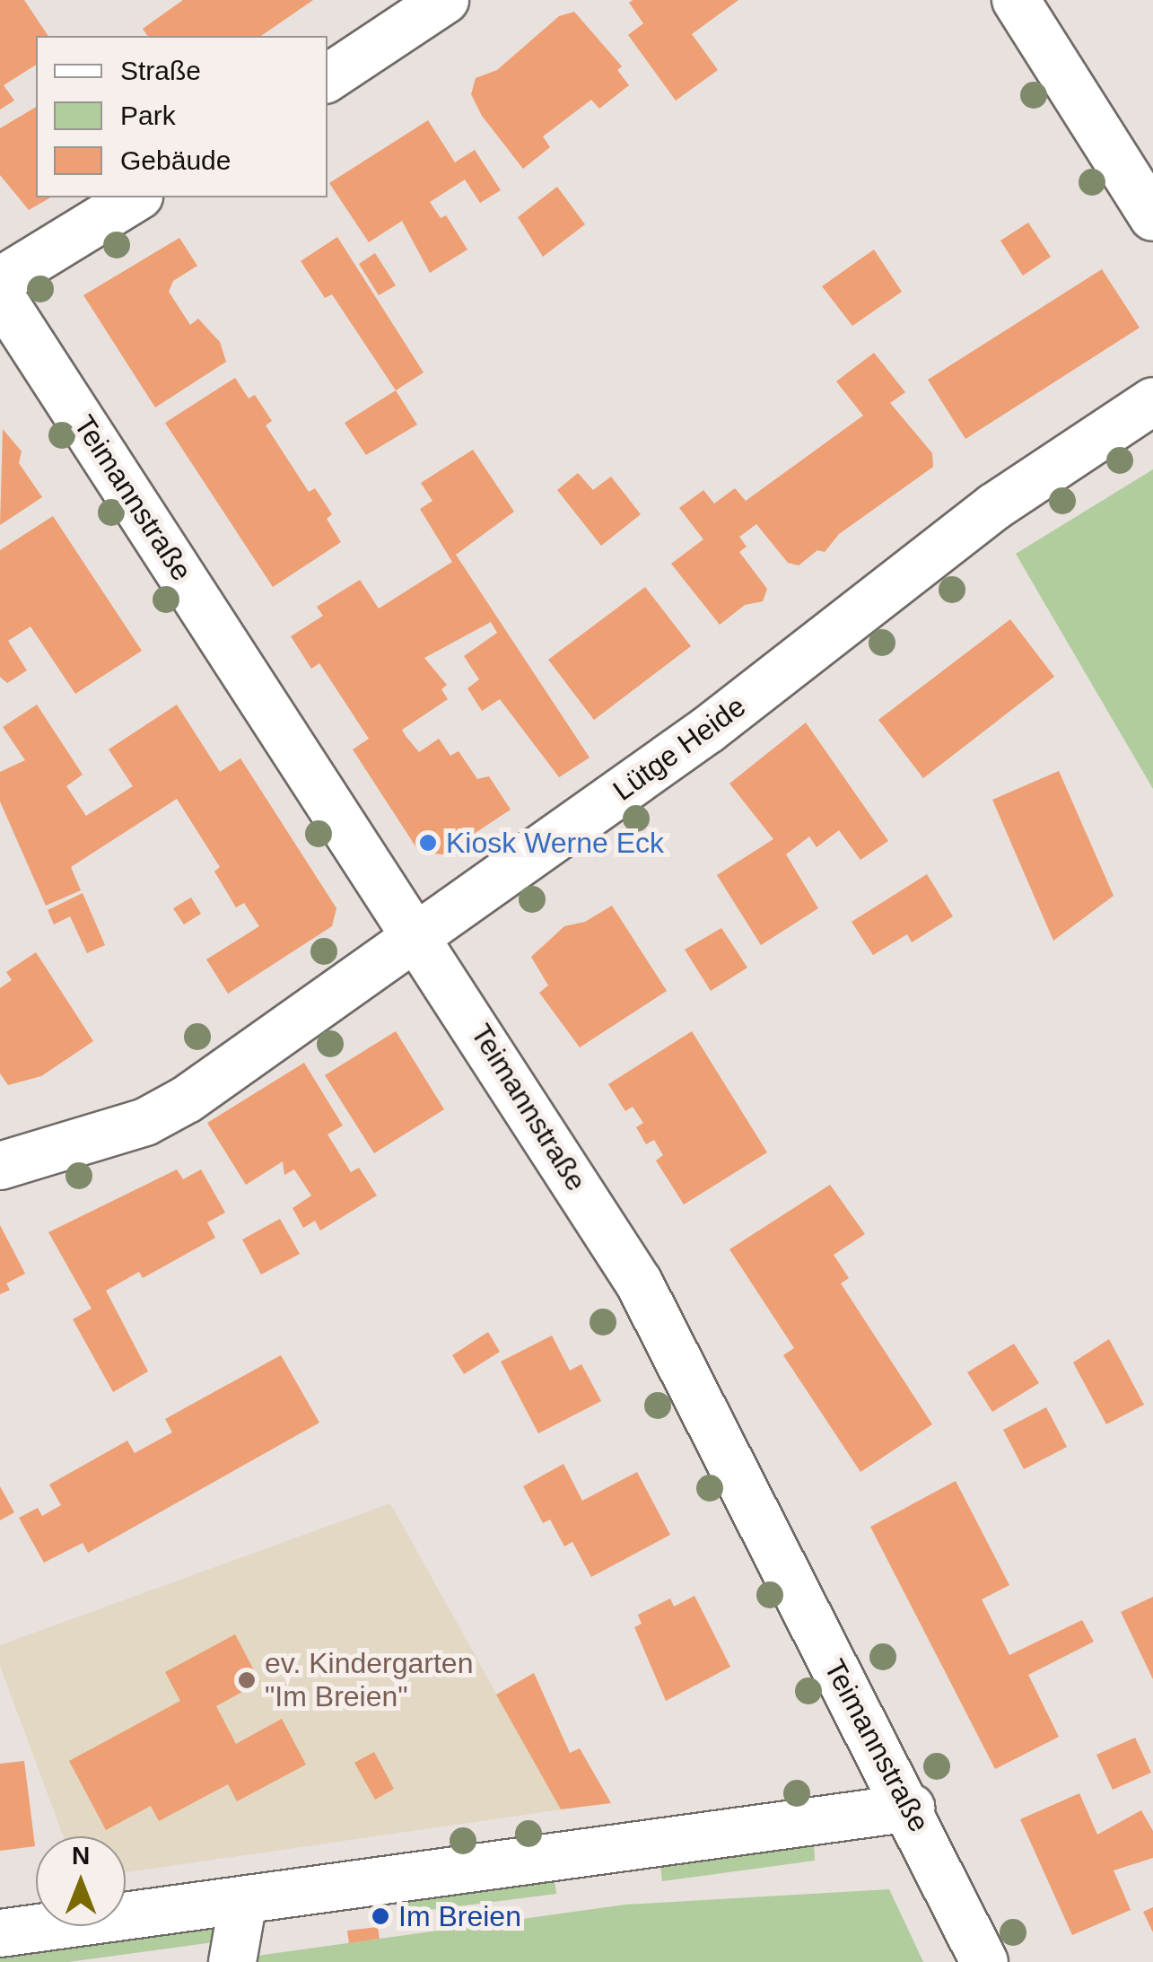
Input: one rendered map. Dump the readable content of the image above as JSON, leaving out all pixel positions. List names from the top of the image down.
{
  "streets": {
    "street": ["Teimannstraße", "Lütge Heide"]
  },
  "crossings": [
    ["Teimannstraße", "Lütge Heide"]
  ],
  "places": ["Kiosk Werne Eck", "ev. Kindergarten \"Im Breien\"", "Im Breien"],
  "legend": ["Straße", "Park", "Gebäude"],
  "north": "top"
}
